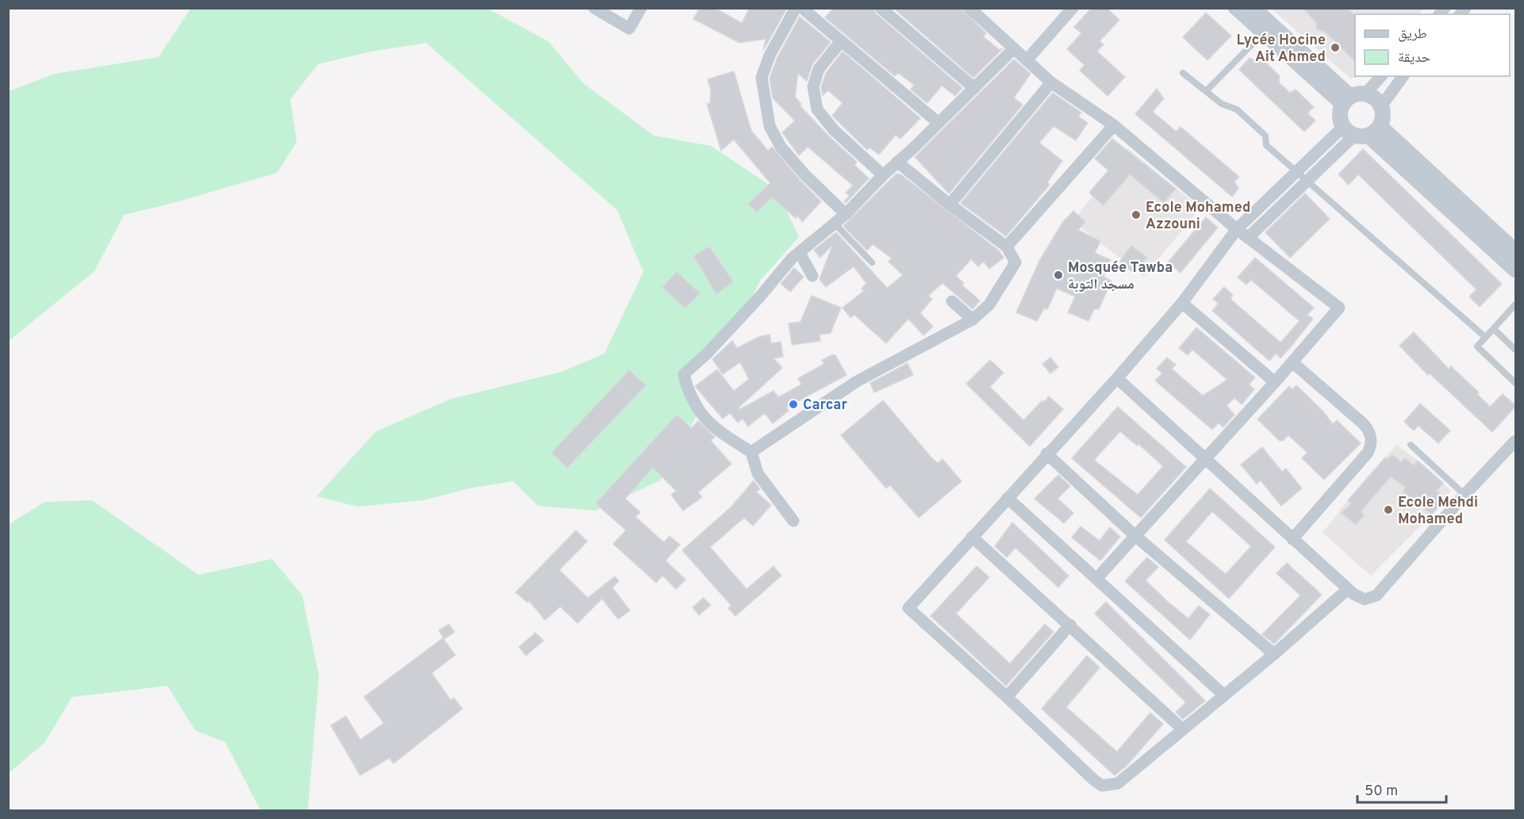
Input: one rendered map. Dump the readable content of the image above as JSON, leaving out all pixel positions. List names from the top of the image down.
{
  "places": [
    "Lycée Hocine Ait Ahmed",
    "Ecole Mohamed Azzouni",
    "Mosquée Tawba مسجد التوبة",
    "Carcar",
    "Ecole Mehdi Mohamed"
  ],
  "legend": ["طريق", "حديقة"],
  "scale_bar": "50 m"
}
